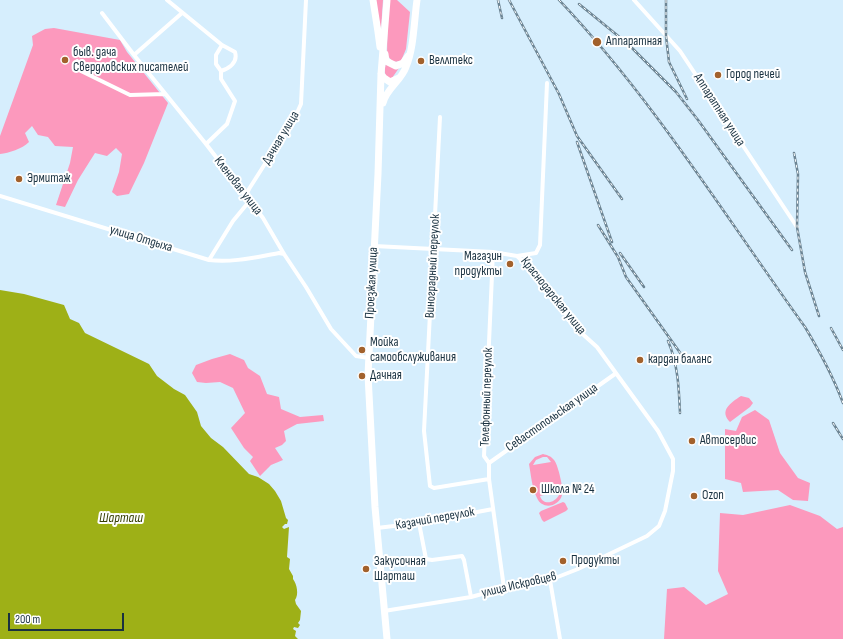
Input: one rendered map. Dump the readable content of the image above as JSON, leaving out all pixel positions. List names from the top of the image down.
{
  "streets": {
    "main road": ["Проезжая улица"],
    "street": [
      "Аппаратная улица",
      "Дачная улица",
      "Кленовая улица",
      "улица Отдыха",
      "Виноградный переулок",
      "Краснодарская улица",
      "Телефонный переулок",
      "Севастопольская улица",
      "Казачий переулок",
      "улица Искровцев"
    ]
  },
  "crossings": [
    ["Дачная улица", "Кленовая улица"],
    ["Дачная улица", "улица Отдыха"],
    ["Кленовая улица", "улица Отдыха"],
    ["Кленовая улица", "Проезжая улица"],
    ["Виноградный переулок", "Телефонный переулок"],
    ["Проезжая улица", "Казачий переулок"],
    ["Проезжая улица", "улица Искровцев"],
    ["Краснодарская улица", "Севастопольская улица"],
    ["Краснодарская улица", "улица Искровцев"],
    ["Телефонный переулок", "Севастопольская улица"],
    ["Телефонный переулок", "Казачий переулок"],
    ["Телефонный переулок", "улица Искровцев"]
  ],
  "water": ["Шарташ"],
  "places": [
    "Аппаратная",
    "быв. дача Свердловских писателей",
    "Веллтекс",
    "Город печей",
    "Эрмитаж",
    "Магазин продукты",
    "Мойка самообслуживания",
    "кардан баланс",
    "Дачная",
    "Автосервис",
    "Школа № 24",
    "Ozon",
    "Продукты",
    "Закусочная Шарташ"
  ],
  "scale_bar": "200 m"
}
